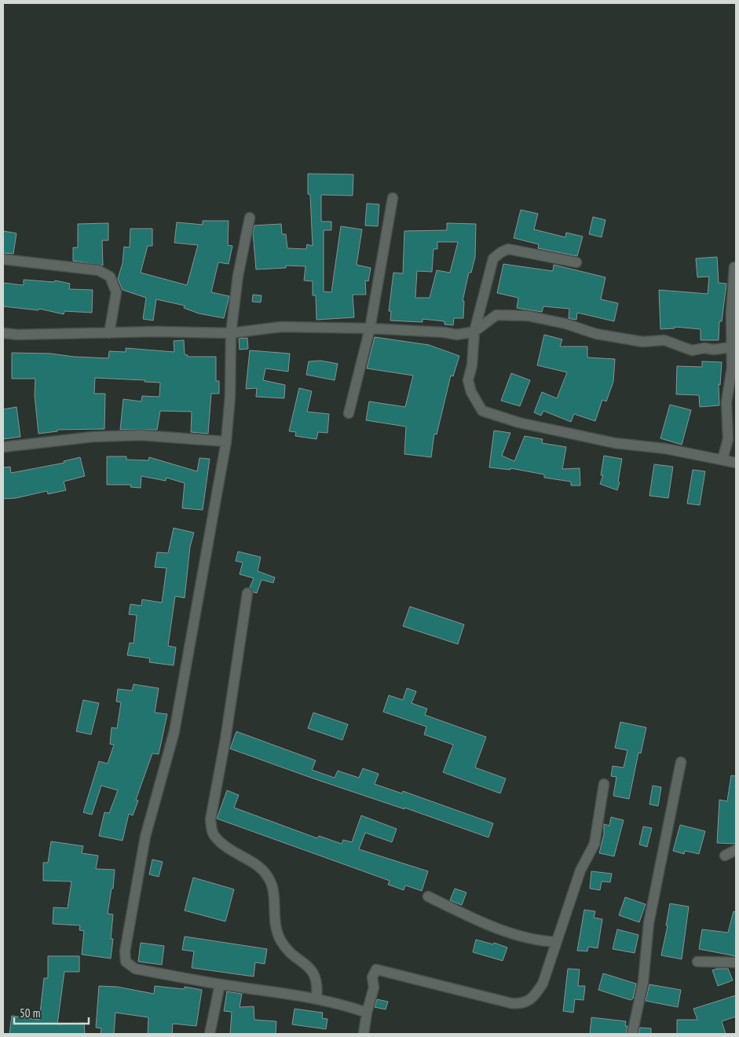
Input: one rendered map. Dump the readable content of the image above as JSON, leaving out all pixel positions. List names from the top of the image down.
{
  "scale_bar": "50 m"
}
